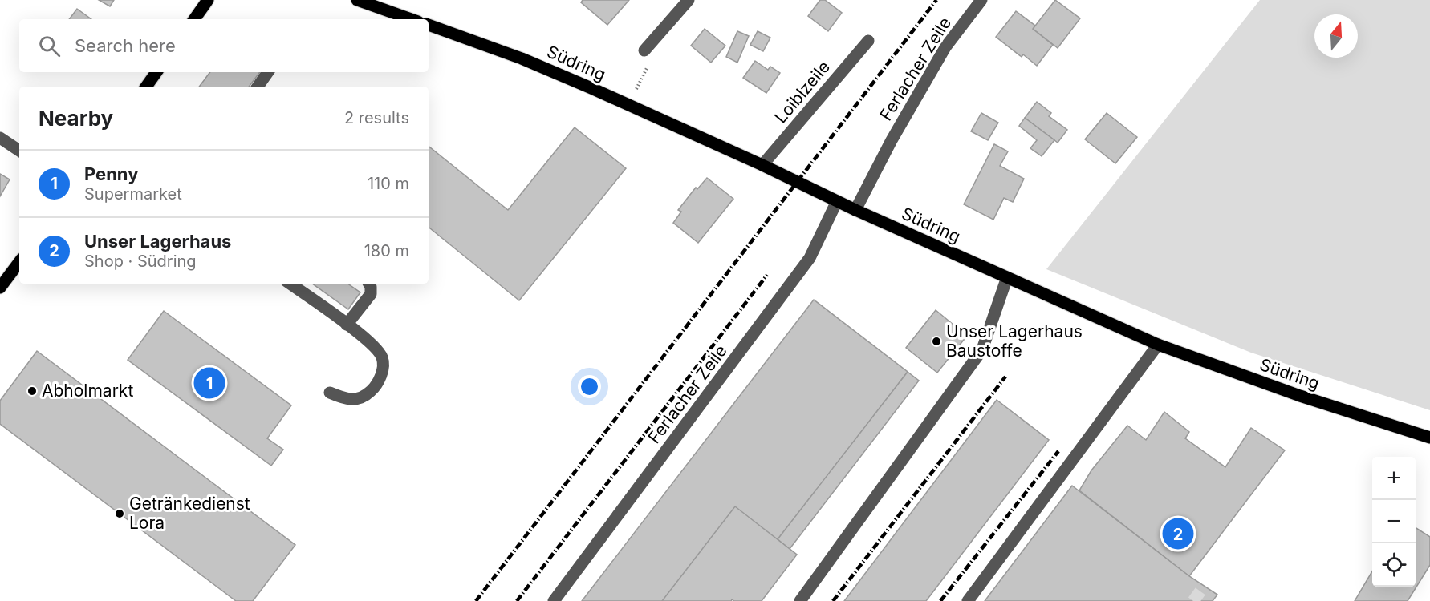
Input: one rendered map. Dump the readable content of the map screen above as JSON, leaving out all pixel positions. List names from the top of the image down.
{
  "streets": {
    "main road": ["Südring"],
    "street": ["Ferlacher Zeile", "Loiblzeile"]
  },
  "crossings": [
    ["Südring", "Ferlacher Zeile"],
    ["Südring", "Loiblzeile"]
  ],
  "places": ["Unser Lagerhaus Baustoffe", "Abholmarkt", "Getränkedienst Lora"],
  "north": "top",
  "page": {
    "search": "Search here",
    "heading": ["Nearby", "2 results"],
    "list": [
      {
        "mark": "1",
        "name": "Penny",
        "note": "Supermarket",
        "value": "110 m"
      },
      {
        "mark": "2",
        "name": "Unser Lagerhaus",
        "note": "Shop · Südring",
        "value": "180 m"
      }
    ],
    "pins": ["1", "2"],
    "map_buttons": ["+", "−"]
  }
}
